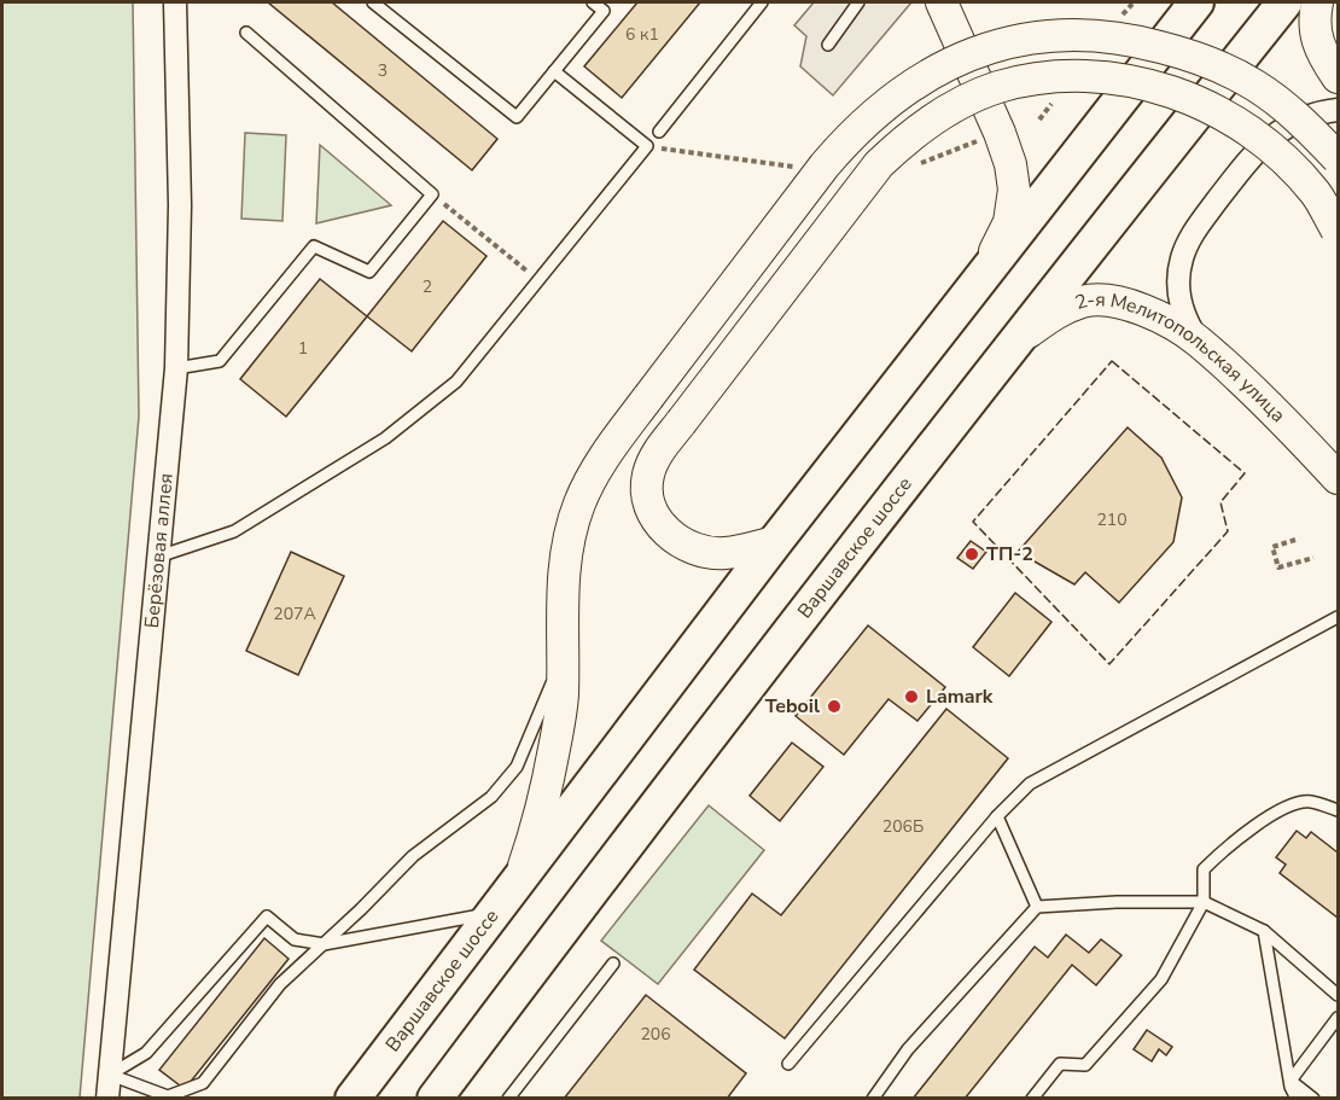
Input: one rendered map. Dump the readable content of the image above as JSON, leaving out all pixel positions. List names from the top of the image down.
{
  "streets": {
    "main road": ["Варшавское шоссе"],
    "street": ["2-я Мелитопольская улица", "Берёзовая аллея"]
  },
  "crossings": [
    ["2-я Мелитопольская улица", "Варшавское шоссе"]
  ],
  "places": ["ТП-2", "Lamark", "Teboil"],
  "house_numbers": [
    "6 к1",
    "3",
    "2",
    "1",
    "210",
    "207А",
    "206Б",
    "206"
  ]
}
